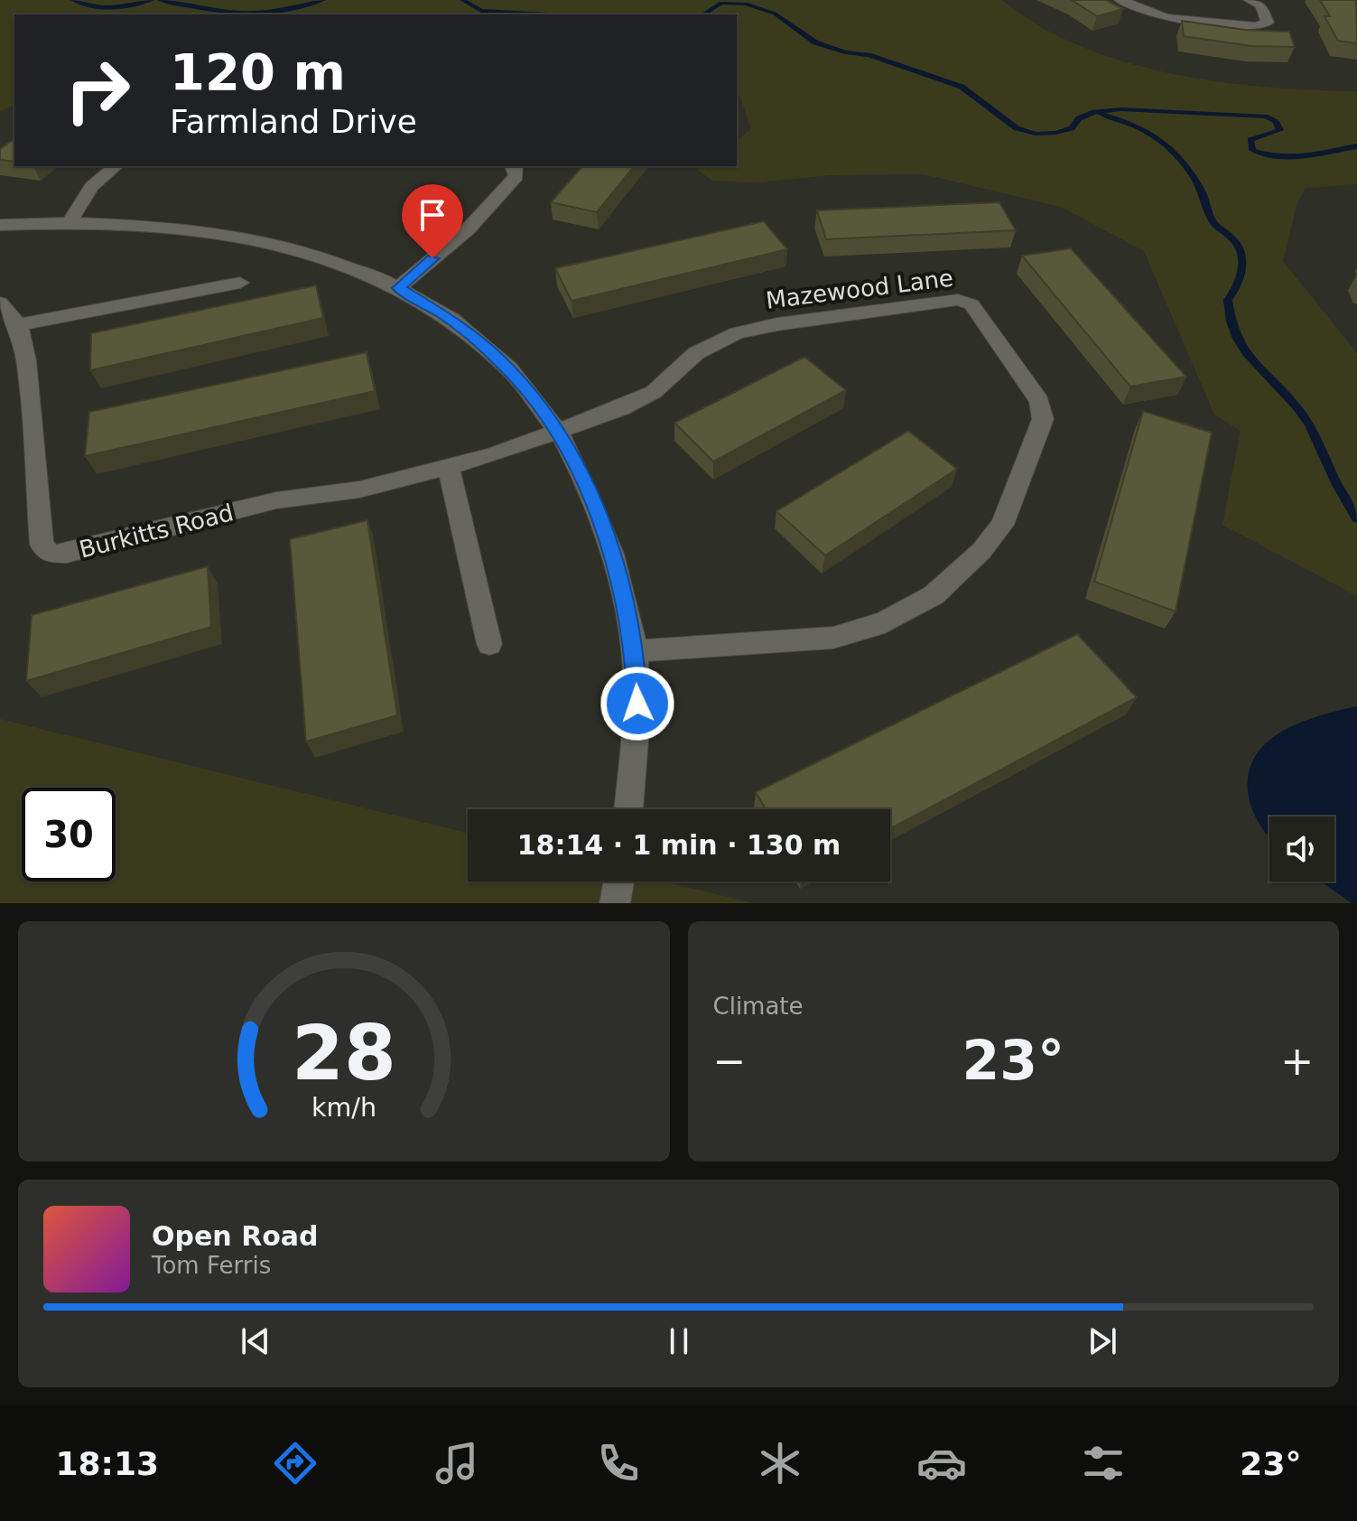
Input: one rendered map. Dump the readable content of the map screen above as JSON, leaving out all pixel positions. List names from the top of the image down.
{
  "streets": {
    "street": ["Mazewood Lane", "Burkitts Road"]
  },
  "crossings": [
    ["Mazewood Lane", "Burkitts Road"]
  ],
  "page": {
    "turn": ["120 m", "Farmland Drive"],
    "limit": "30",
    "trip": "18:14 · 1 min · 130 m",
    "tile": "Climate",
    "heat": ["−", "23°", "+"],
    "song": ["Open Road", "Tom Ferris"],
    "tabs": ["18:13", "23°"],
    "gauge": ["28", "km/h"]
  }
}
